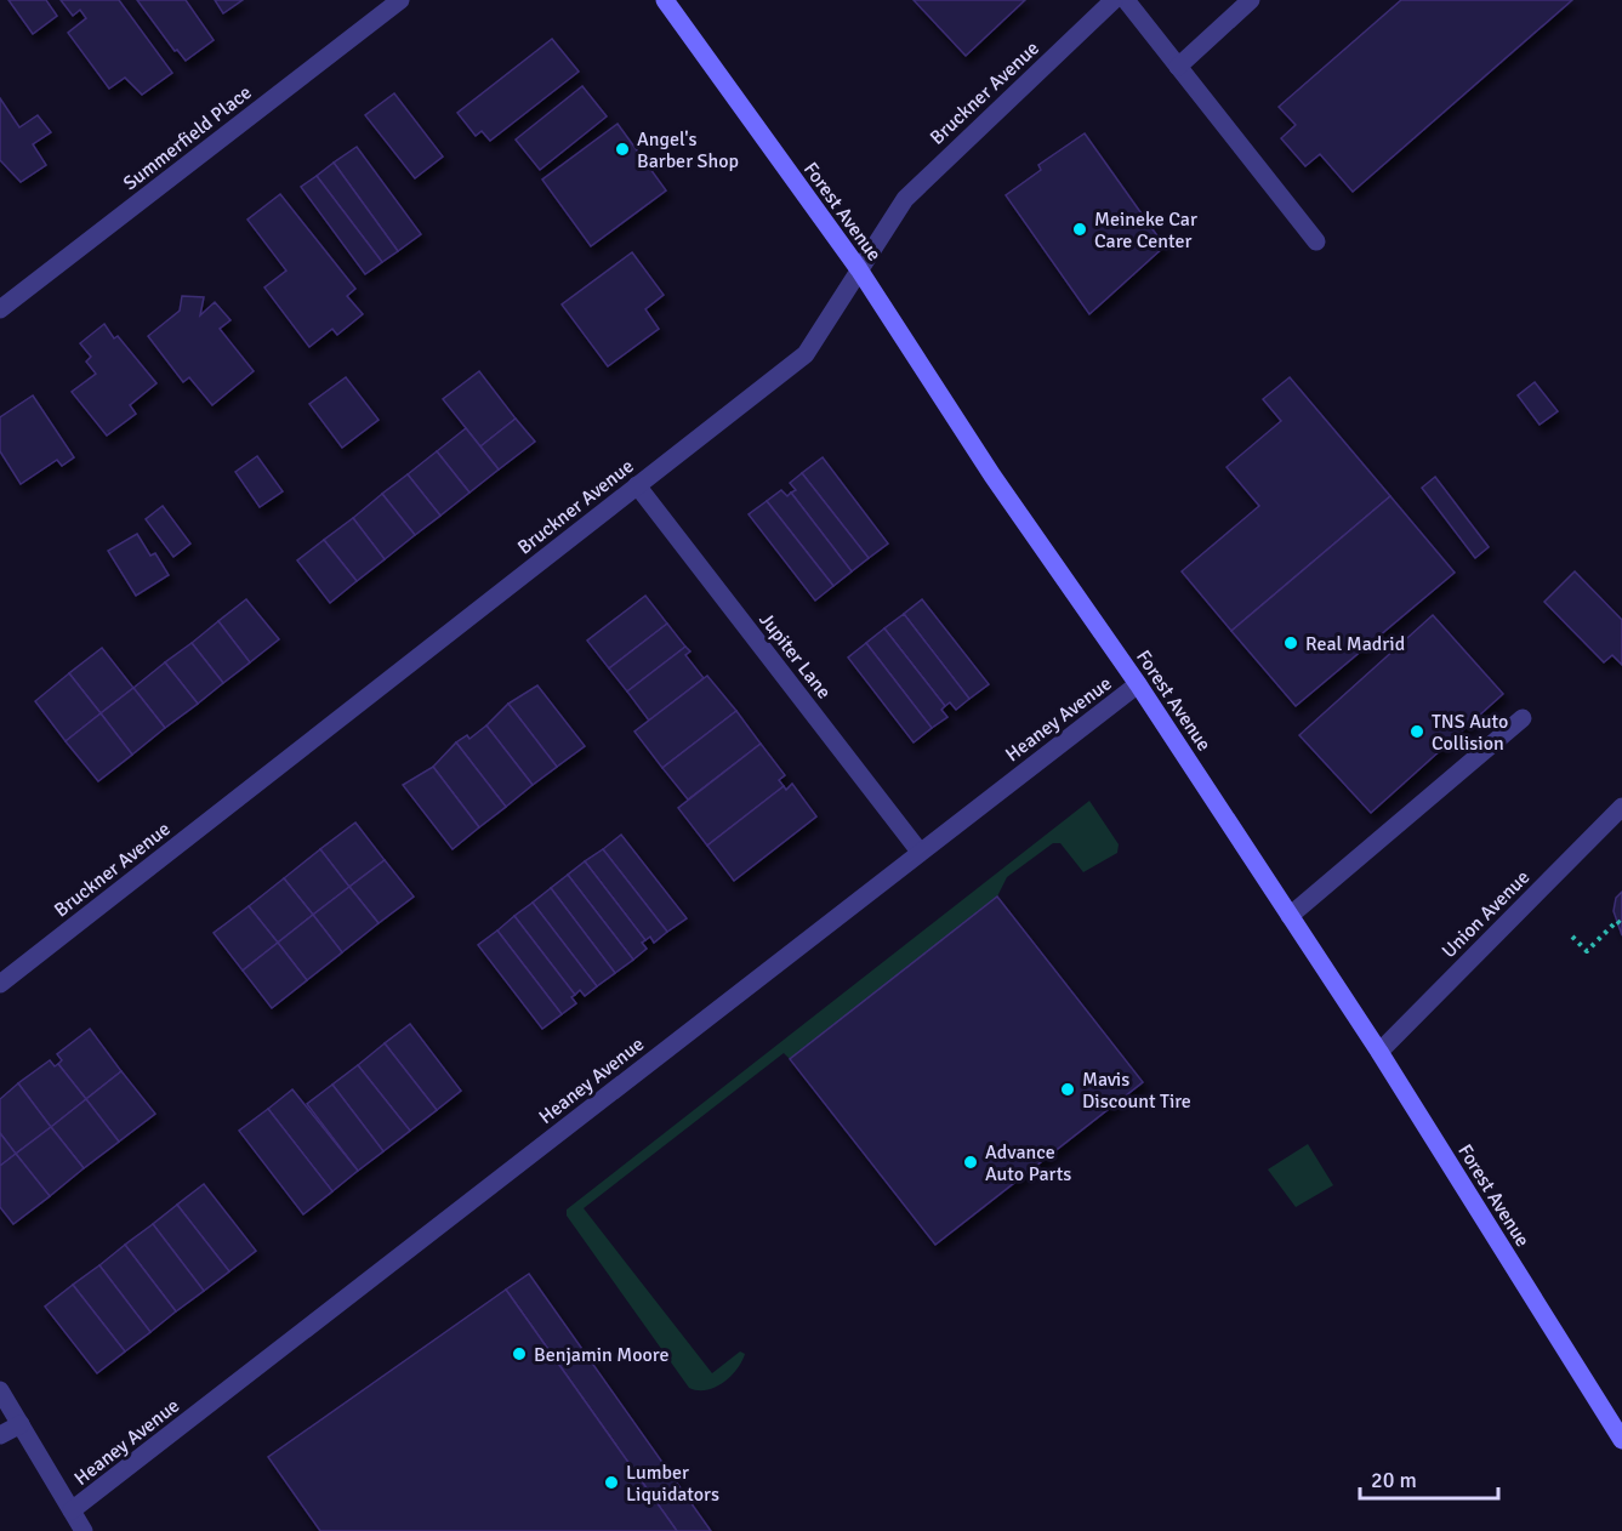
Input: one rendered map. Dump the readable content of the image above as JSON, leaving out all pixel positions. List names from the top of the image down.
{
  "streets": {
    "main road": ["Forest Avenue"],
    "street": [
      "Bruckner Avenue",
      "Summerfield Place",
      "Jupiter Lane",
      "Heaney Avenue",
      "Union Avenue"
    ]
  },
  "crossings": [
    ["Bruckner Avenue", "Forest Avenue"],
    ["Bruckner Avenue", "Jupiter Lane"],
    ["Forest Avenue", "Heaney Avenue"],
    ["Forest Avenue", "Union Avenue"],
    ["Jupiter Lane", "Heaney Avenue"]
  ],
  "places": [
    "Angel's Barber Shop",
    "Meineke Car Care Center",
    "Real Madrid",
    "TNS Auto Collision",
    "Mavis Discount Tire",
    "Advance Auto Parts",
    "Benjamin Moore",
    "Lumber Liquidators"
  ],
  "scale_bar": "20 m"
}
